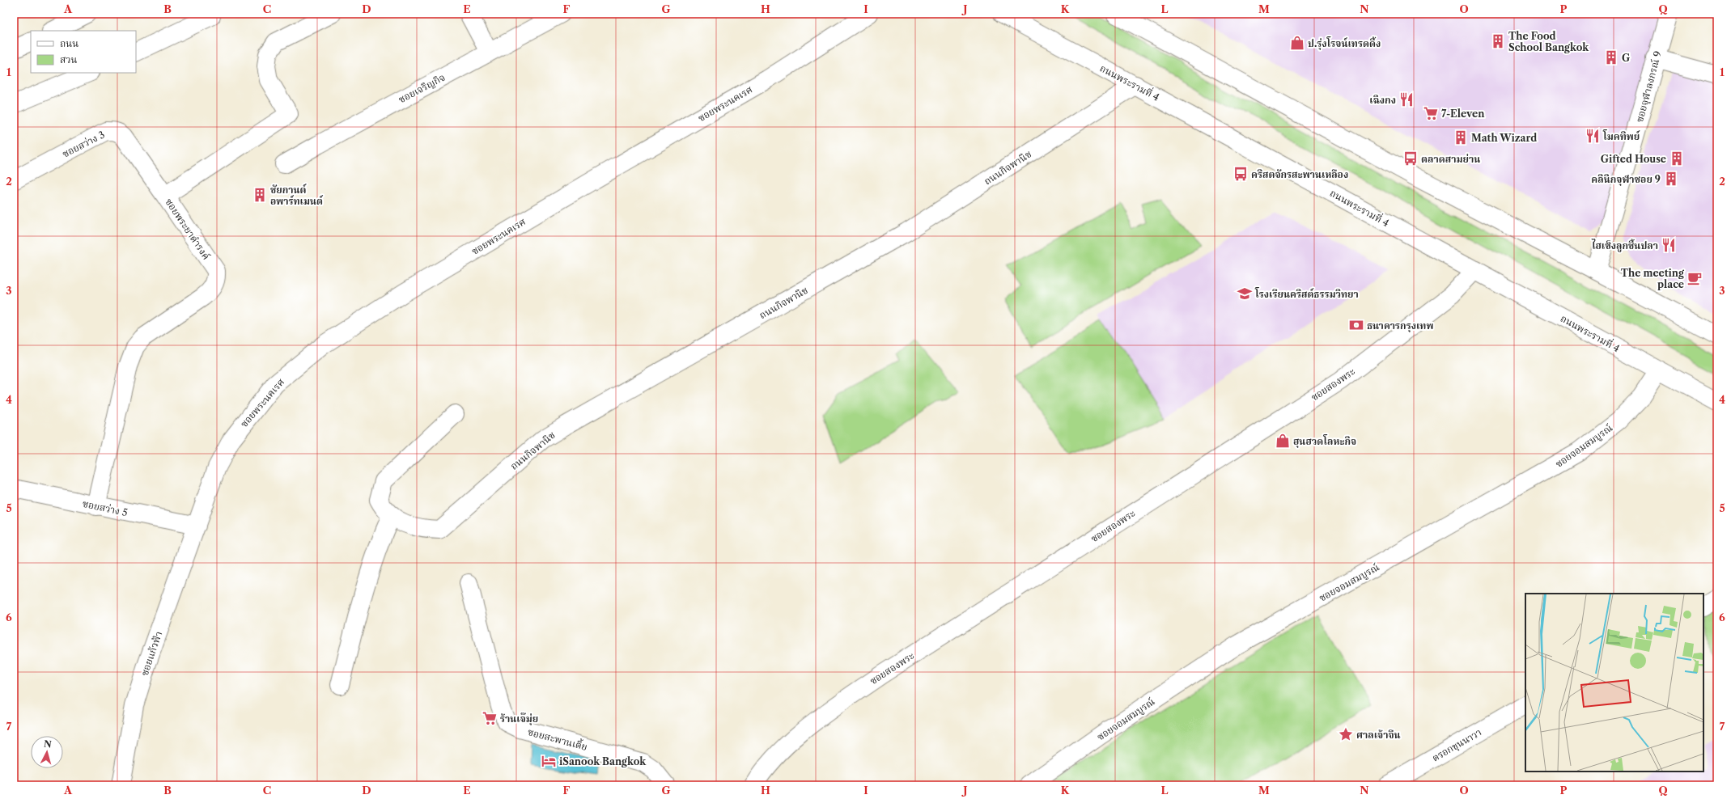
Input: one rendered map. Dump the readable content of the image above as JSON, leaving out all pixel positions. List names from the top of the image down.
{
  "streets": {
    "main road": [
      "ถนนพระรามที่ 4",
      "ซอยจุฬาลงกรณ์ 9",
      "ซอยเจริญกิจ",
      "ซอยพระนคเรศ",
      "ซอยสว่าง 3",
      "ถนนกิจพานิช",
      "ซอยพระยาดำรงค์",
      "ซอยสองพระ",
      "ซอยจอมสมบูรณ์",
      "ซอยสว่าง 5",
      "ซอยแก้วฟ้า",
      "ซอยสะพานเตี้ย",
      "ตรอกขุนนาวา"
    ]
  },
  "crossings": [
    ["ถนนพระรามที่ 4", "ถนนกิจพานิช"],
    ["ถนนพระรามที่ 4", "ซอยสองพระ"],
    ["ถนนพระรามที่ 4", "ซอยจอมสมบูรณ์"],
    ["ซอยพระนคเรศ", "ซอยสว่าง 5"],
    ["ซอยพระนคเรศ", "ซอยแก้วฟ้า"],
    ["ซอยสว่าง 3", "ซอยพระยาดำรงค์"],
    ["ซอยพระยาดำรงค์", "ซอยสว่าง 5"],
    ["ซอยสว่าง 5", "ซอยแก้วฟ้า"]
  ],
  "places": {
    "building": [
      "The Food School Bangkok",
      "G",
      "Math Wizard",
      "Gifted House",
      "คลินิกจุฬาซอย 9",
      "ชัยกานต์ อพาร์ทเมนต์"
    ],
    "shop": ["ป.รุ่งโรจน์เทรดดิ้ง", "ฮุนฮวดโลหะกิจ"],
    "restaurant": ["เฉิงกง", "โมคทิพย์", "ไฮเซ็งลูกชิ้นปลา"],
    "supermarket": ["7-Eleven", "ร้านเจ๊มุ่ย"],
    "bus stop": ["ตลาดสามย่าน", "คริสตจักรสะพานเหลือง"],
    "cafe": ["The meeting place"],
    "school or university": ["โรงเรียนคริสต์ธรรมวิทยา"],
    "bank": ["ธนาคารกรุงเทพ"],
    "place": ["ศาลเจ้าจีน"],
    "hotel": ["iSanook Bangkok"]
  },
  "legend": ["ถนน", "สวน"],
  "north": "top",
  "grid": {
    "columns": [
      "A",
      "B",
      "C",
      "D",
      "E",
      "F",
      "G",
      "H",
      "I",
      "J",
      "K",
      "L",
      "M",
      "N",
      "O",
      "P",
      "Q"
    ],
    "rows": [
      "1",
      "2",
      "3",
      "4",
      "5",
      "6",
      "7"
    ]
  }
}
